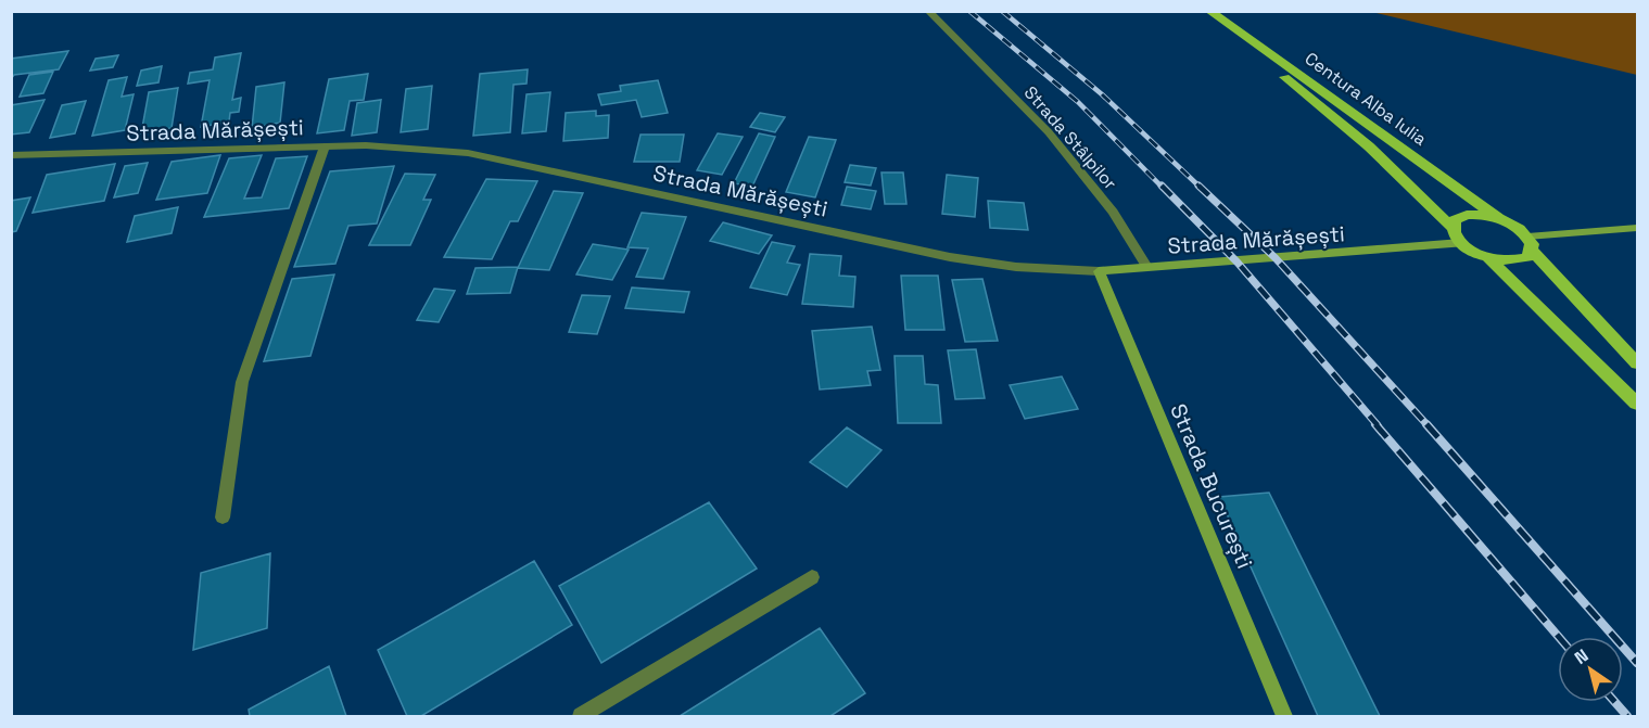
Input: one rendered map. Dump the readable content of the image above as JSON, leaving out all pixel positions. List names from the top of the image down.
{
  "streets": {
    "main road": ["Centura Alba Iulia", "Strada Mărășești", "Strada București"],
    "street": ["Strada Stâlpilor"]
  },
  "crossings": [
    ["Centura Alba Iulia", "Strada Mărășești"],
    ["Strada Mărășești", "Strada Stâlpilor"],
    ["Strada Mărășești", "Strada București"]
  ],
  "north": "top left"
}
